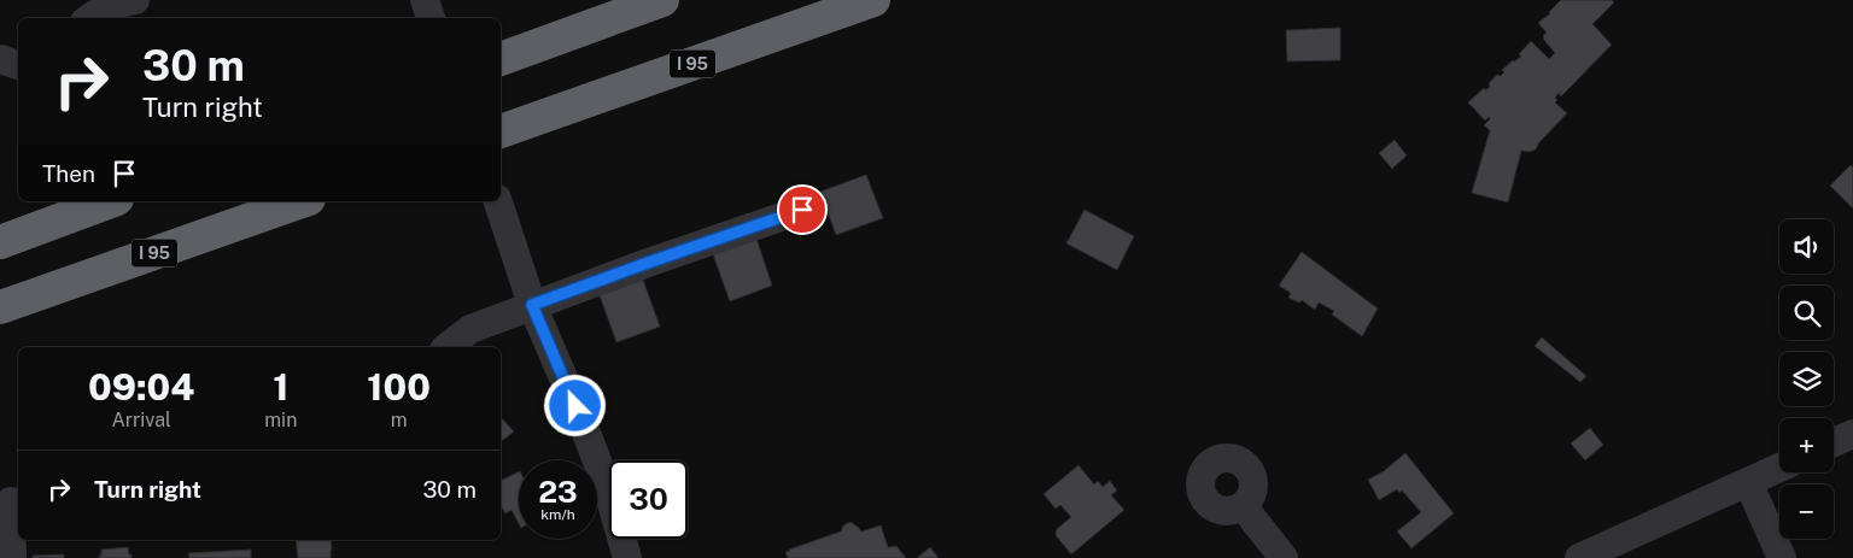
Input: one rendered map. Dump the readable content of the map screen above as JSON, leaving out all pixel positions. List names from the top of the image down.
{
  "streets": {
    "highway": ["I 95"]
  },
  "page": {
    "turn": ["30 m", "Turn right"],
    "then": "Then",
    "map_buttons": ["+", "−"],
    "eta": [
      "09:04",
      "Arrival",
      "1",
      "min",
      "100",
      "m"
    ],
    "list": [
      {
        "name": "Turn right",
        "value": "30 m"
      }
    ],
    "speed": "23 km/h",
    "limit": "30"
  }
}
